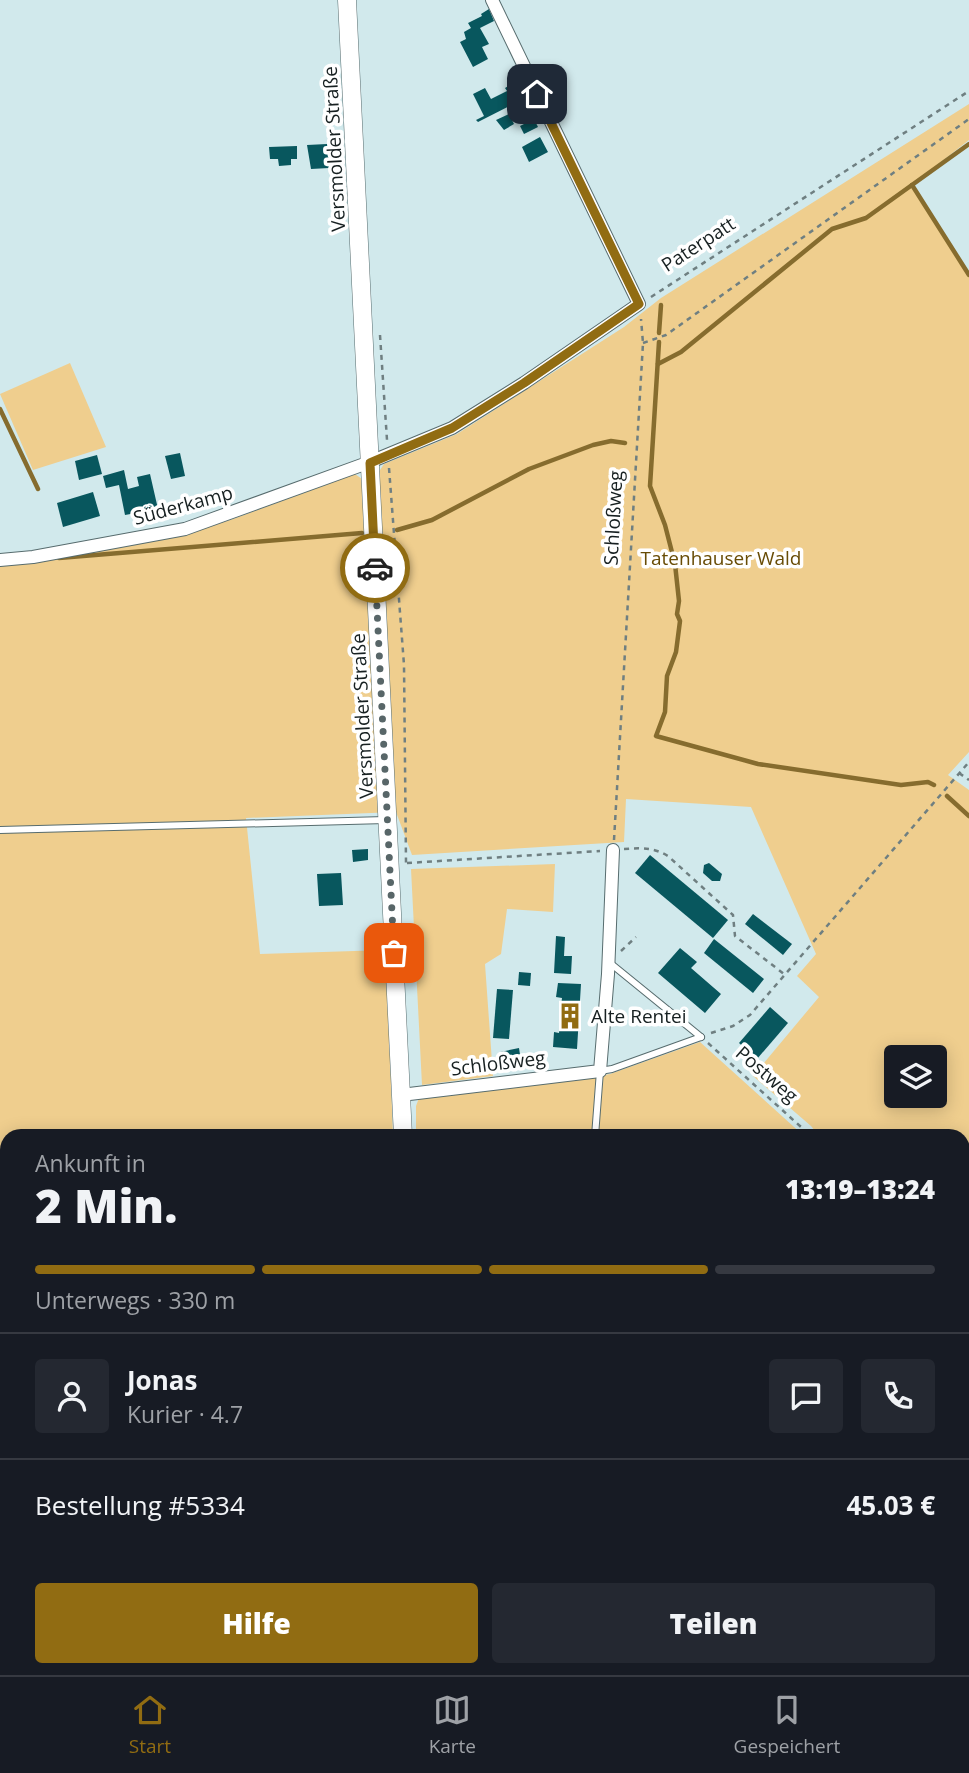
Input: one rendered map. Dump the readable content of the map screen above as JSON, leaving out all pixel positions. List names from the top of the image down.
{
  "streets": {
    "main road": ["Versmolder Straße"],
    "street": ["Süderkamp", "Schloßweg"],
    "path": ["Paterpatt", "Postweg"]
  },
  "crossings": [
    ["Versmolder Straße", "Süderkamp"],
    ["Versmolder Straße", "Schloßweg"],
    ["Paterpatt", "Schloßweg"]
  ],
  "parks": ["Tatenhauser Wald"],
  "places": {
    "building": ["Alte Rentei"]
  },
  "page": {
    "heading": ["2 Min.", "Ankunft in", "13:19–13:24"],
    "panel": [
      "Jonas",
      "Kurier · 4.7",
      "Bestellung #5334",
      "45.03 €"
    ],
    "bar": "Unterwegs · 330 m",
    "buttons": ["Hilfe", "Teilen"],
    "tabs": ["Start", "Karte", "Gespeichert"]
  }
}
